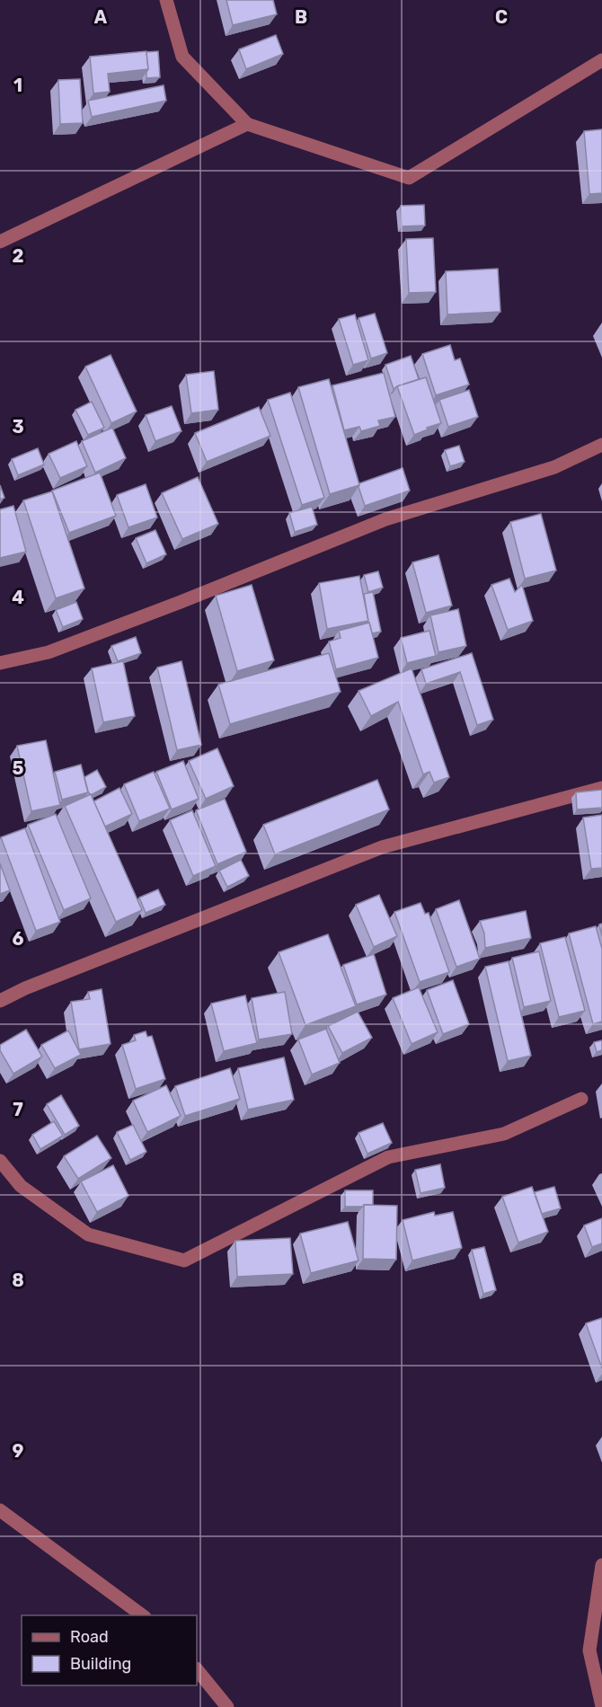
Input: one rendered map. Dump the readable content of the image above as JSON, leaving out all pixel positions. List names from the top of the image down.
{
  "legend": ["Road", "Building"],
  "grid": {
    "columns": ["A", "B", "C"],
    "rows": [
      "1",
      "2",
      "3",
      "4",
      "5",
      "6",
      "7",
      "8",
      "9"
    ]
  }
}
